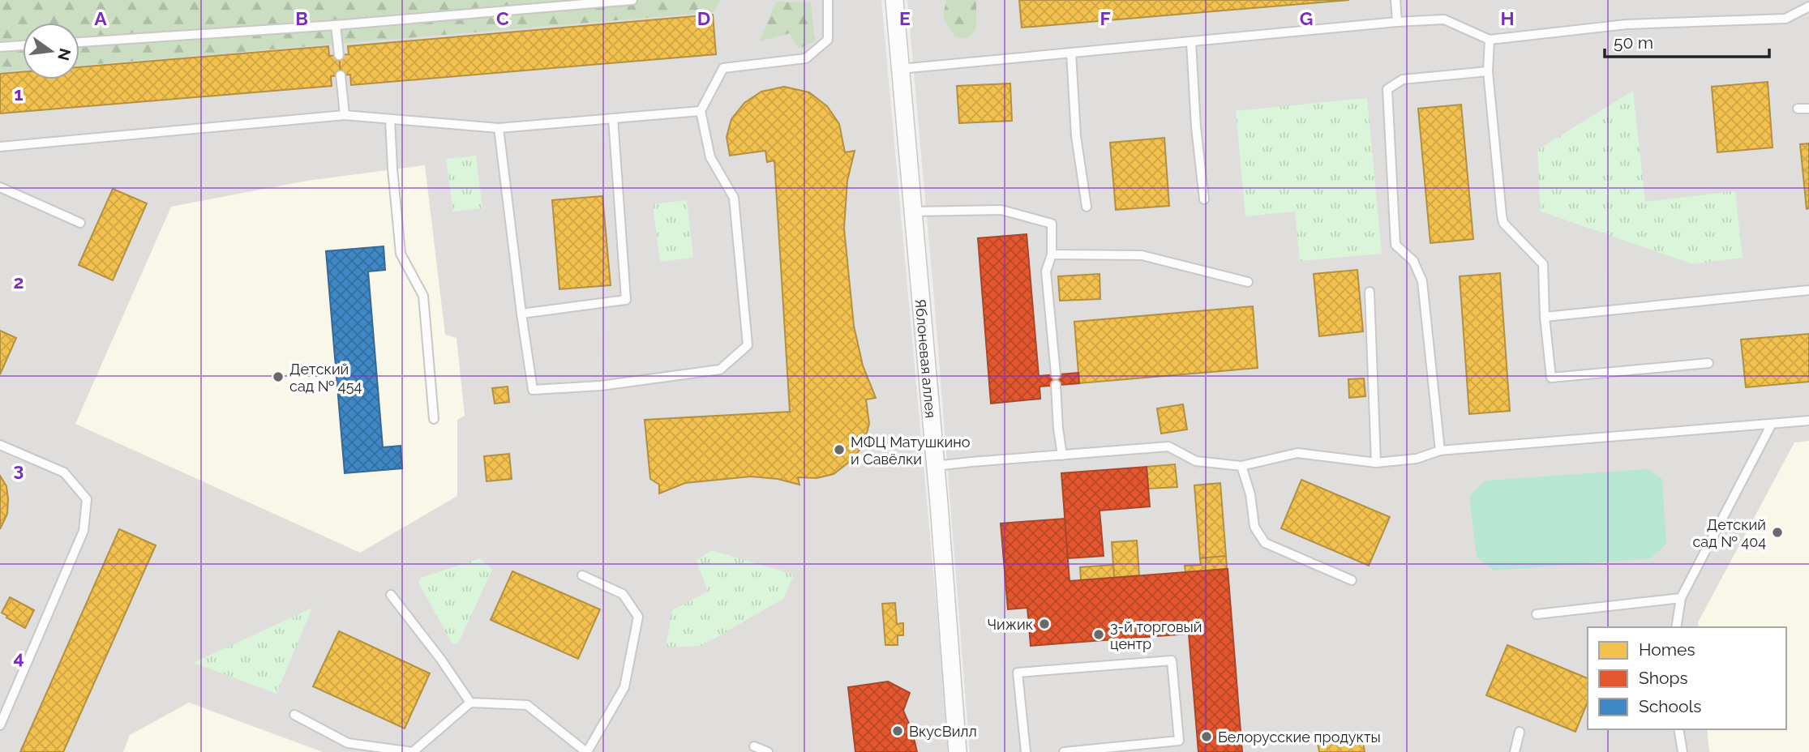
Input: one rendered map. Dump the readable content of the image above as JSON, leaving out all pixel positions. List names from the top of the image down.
{
  "streets": {
    "street": ["Яблоневая аллея"]
  },
  "places": [
    "Детский сад № 454",
    "МФЦ Матушкино и Савёлки",
    "Детский сад № 404",
    "Чижик",
    "3-й торговый центр",
    "ВкусВилл",
    "Белорусские продукты"
  ],
  "legend": ["Homes", "Shops", "Schools"],
  "scale_bar": "50 m",
  "north": "right",
  "grid": {
    "columns": [
      "A",
      "B",
      "C",
      "D",
      "E",
      "F",
      "G",
      "H"
    ],
    "rows": [
      "1",
      "2",
      "3",
      "4"
    ]
  }
}
